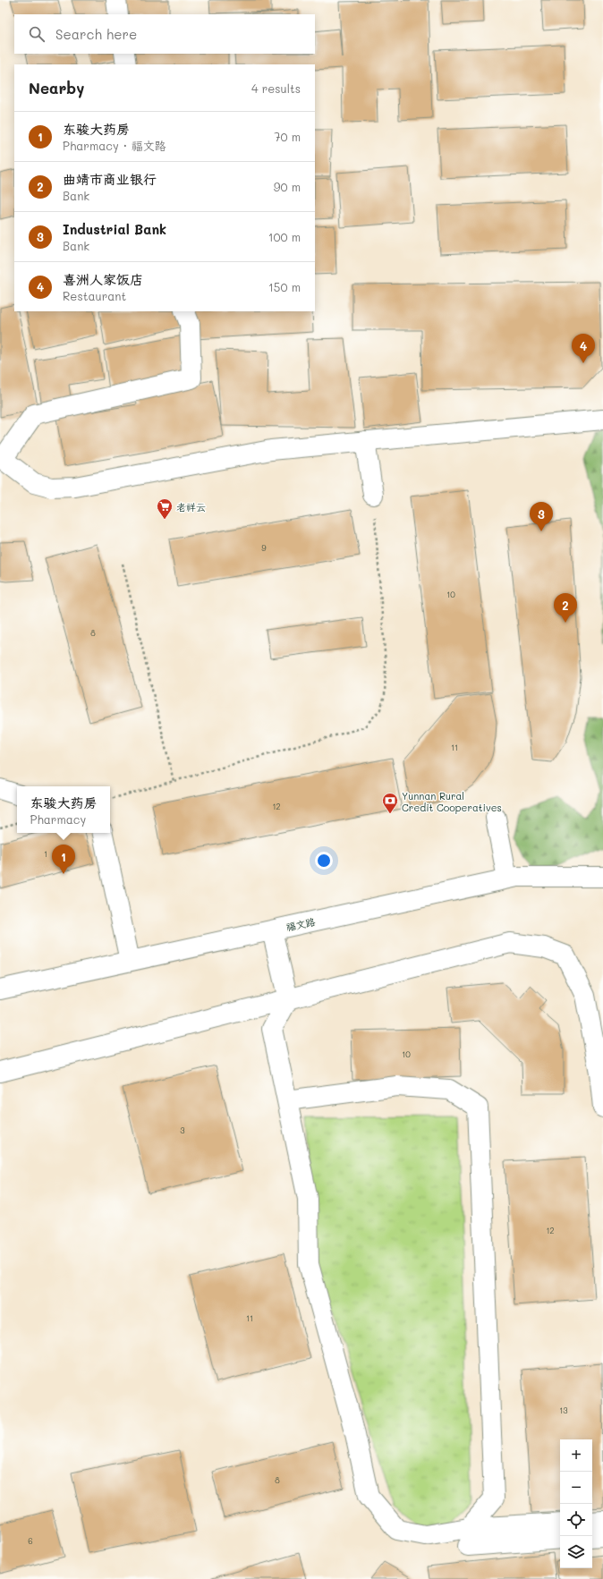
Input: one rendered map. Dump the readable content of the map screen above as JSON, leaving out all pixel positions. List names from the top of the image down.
{
  "streets": {
    "street": ["福文路"]
  },
  "places": {
    "supermarket": ["老祥云"],
    "bank": ["Yunnan Rural Credit Cooperatives"]
  },
  "house_numbers": [
    "9",
    "10",
    "8",
    "11",
    "12",
    "1",
    "10",
    "3",
    "12",
    "11",
    "13",
    "8",
    "6"
  ],
  "page": {
    "search": "Search here",
    "heading": ["Nearby", "4 results"],
    "list": [
      {
        "mark": "1",
        "name": "东骏大药房",
        "note": "Pharmacy · 福文路",
        "value": "70 m"
      },
      {
        "mark": "2",
        "name": "曲靖市商业银行",
        "note": "Bank",
        "value": "90 m"
      },
      {
        "mark": "3",
        "name": "Industrial Bank",
        "note": "Bank",
        "value": "100 m"
      },
      {
        "mark": "4",
        "name": "喜洲人家饭店",
        "note": "Restaurant",
        "value": "150 m"
      }
    ],
    "pins": [
      "4",
      "3",
      "2",
      "1"
    ],
    "popup": ["东骏大药房", "Pharmacy"],
    "map_buttons": ["+", "−"]
  }
}
